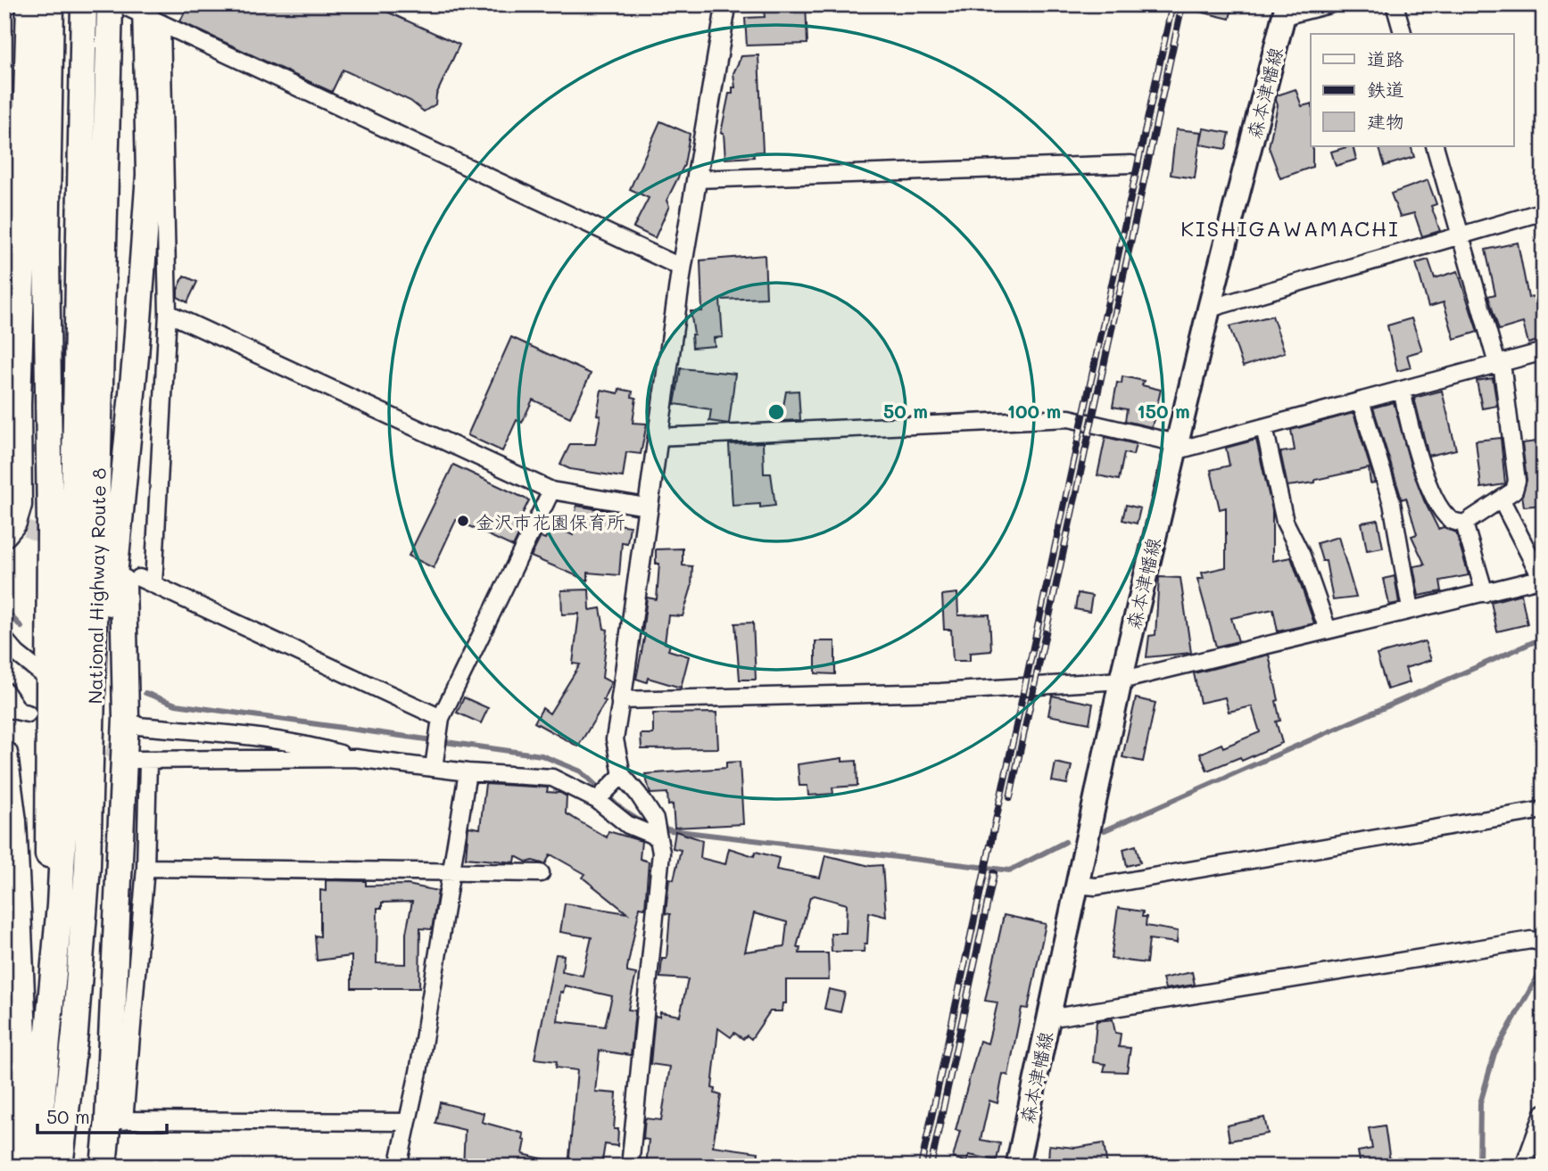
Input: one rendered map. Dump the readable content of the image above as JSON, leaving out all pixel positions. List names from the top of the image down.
{
  "streets": {
    "highway": ["National Highway Route 8"],
    "main road": ["森本津幡線"]
  },
  "districts": ["KISHIGAWAMACHI"],
  "places": ["金沢市花園保育所"],
  "legend": ["道路", "鉄道", "建物"],
  "scale_bar": "50 m",
  "rings": ["50 m", "100 m", "150 m"]
}
